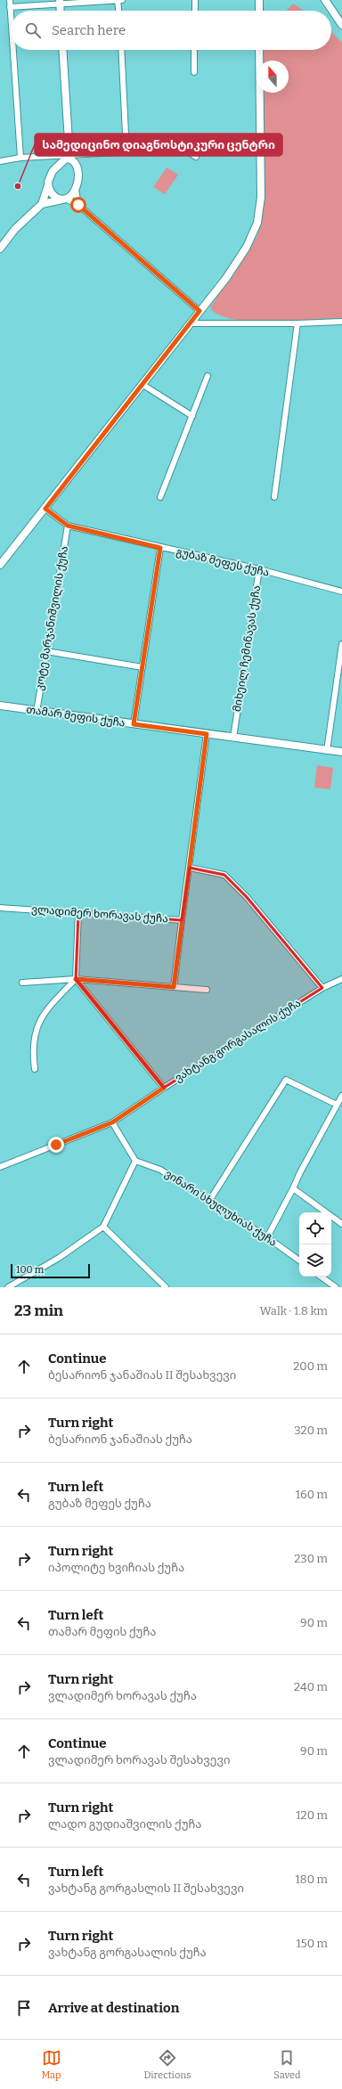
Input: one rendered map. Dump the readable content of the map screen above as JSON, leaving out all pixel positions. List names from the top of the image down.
{
  "streets": {
    "street": [
      "გუბაზ მეფეს ქუჩა",
      "კოტე მარჯანიშვილის ქუჩა",
      "მიხეილ ჩემინავას ქუჩა",
      "თამარ მეფის ქუჩა",
      "ვლადიმერ ხორავას ქუჩა",
      "ვახტანგ გორგასალის ქუჩა",
      "ვინარი სხულუხიას ქუჩა"
    ]
  },
  "crossings": [
    ["გუბაზ მეფეს ქუჩა", "კოტე მარჯანიშვილის ქუჩა"],
    ["გუბაზ მეფეს ქუჩა", "მიხეილ ჩემინავას ქუჩა"],
    ["კოტე მარჯანიშვილის ქუჩა", "თამარ მეფის ქუჩა"],
    ["მიხეილ ჩემინავას ქუჩა", "თამარ მეფის ქუჩა"],
    ["თამარ მეფის ქუჩა", "ვლადიმერ ხორავას ქუჩა"]
  ],
  "places": ["სამედიცინო დიაგნოსტიკური ცენტრი"],
  "scale_bar": "100 m",
  "north": "top",
  "page": {
    "search": "Search here",
    "scale": "100 m",
    "heading": ["23 min", "Walk · 1.8 km"],
    "list": [
      ["Continue", "ბესარიონ ჯანაშიას II შესახვევი", "200 m"],
      ["Turn right", "ბესარიონ ჯანაშიას ქუჩა", "320 m"],
      ["Turn left", "გუბაზ მეფეს ქუჩა", "160 m"],
      ["Turn right", "იპოლიტე ხვიჩიას ქუჩა", "230 m"],
      ["Turn left", "თამარ მეფის ქუჩა", "90 m"],
      ["Turn right", "ვლადიმერ ხორავას ქუჩა", "240 m"],
      ["Continue", "ვლადიმერ ხორავას შესახვევი", "90 m"],
      ["Turn right", "ლადო გუდიაშვილის ქუჩა", "120 m"],
      ["Turn left", "ვახტანგ გორგასლის II შესახვევი", "180 m"],
      ["Turn right", "ვახტანგ გორგასალის ქუჩა", "150 m"],
      "Arrive at destination"
    ],
    "nav": ["Map", "Directions", "Saved"]
  }
}
